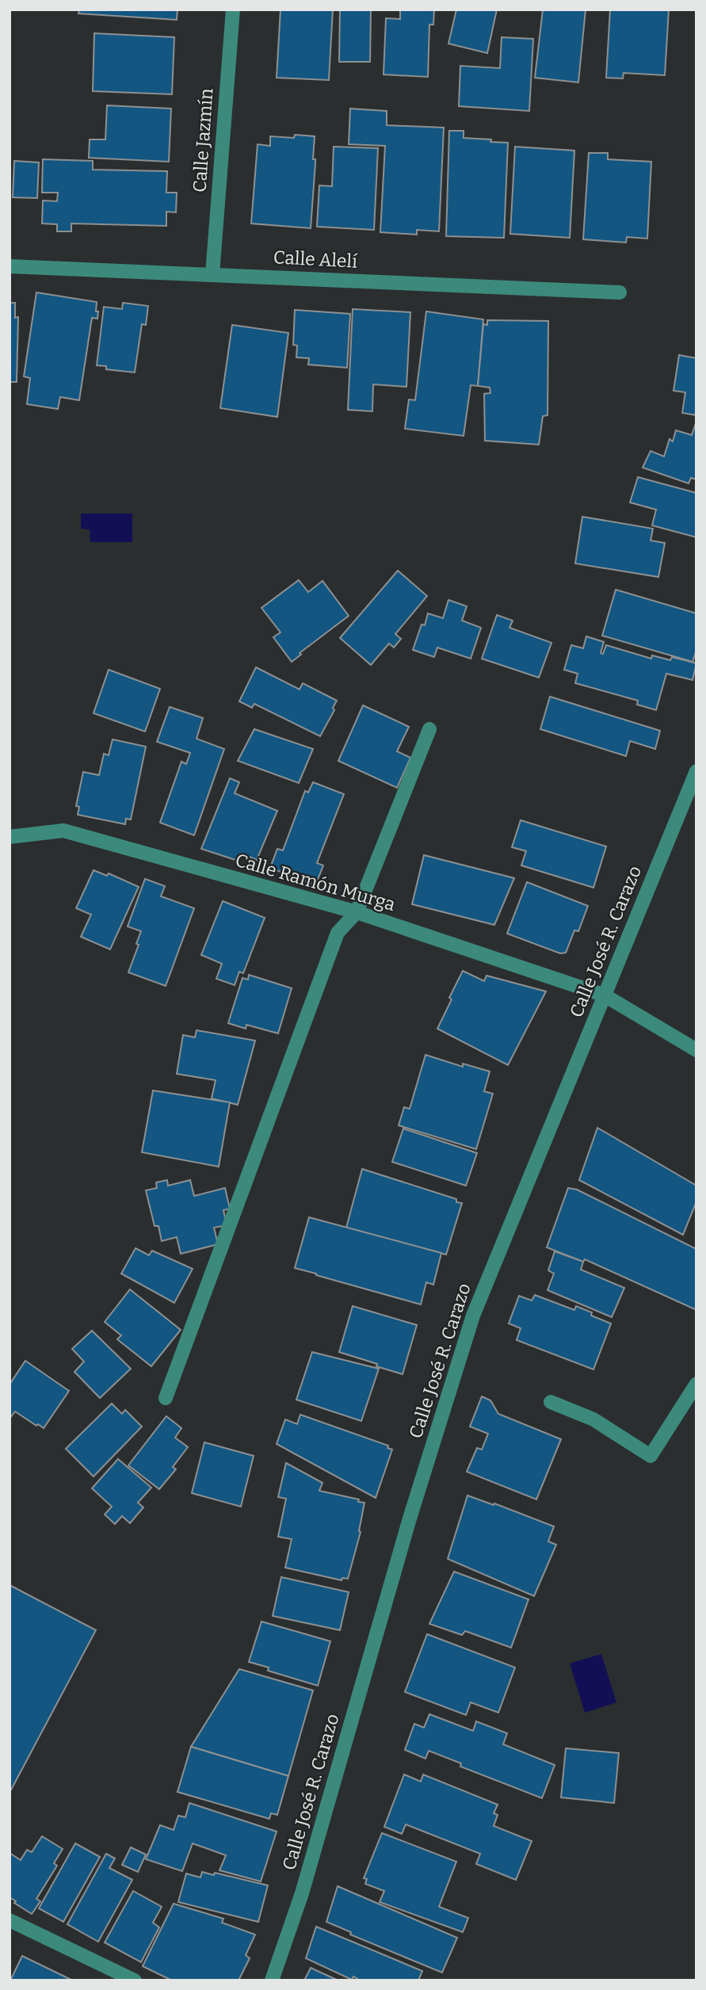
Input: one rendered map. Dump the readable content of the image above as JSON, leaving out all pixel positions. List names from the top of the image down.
{
  "streets": {
    "street": [
      "Calle Jazmín",
      "Calle Alelí",
      "Calle Ramón Murga",
      "Calle José R. Carazo"
    ]
  },
  "crossings": [
    ["Calle Jazmín", "Calle Alelí"],
    ["Calle Ramón Murga", "Calle José R. Carazo"]
  ]
}
